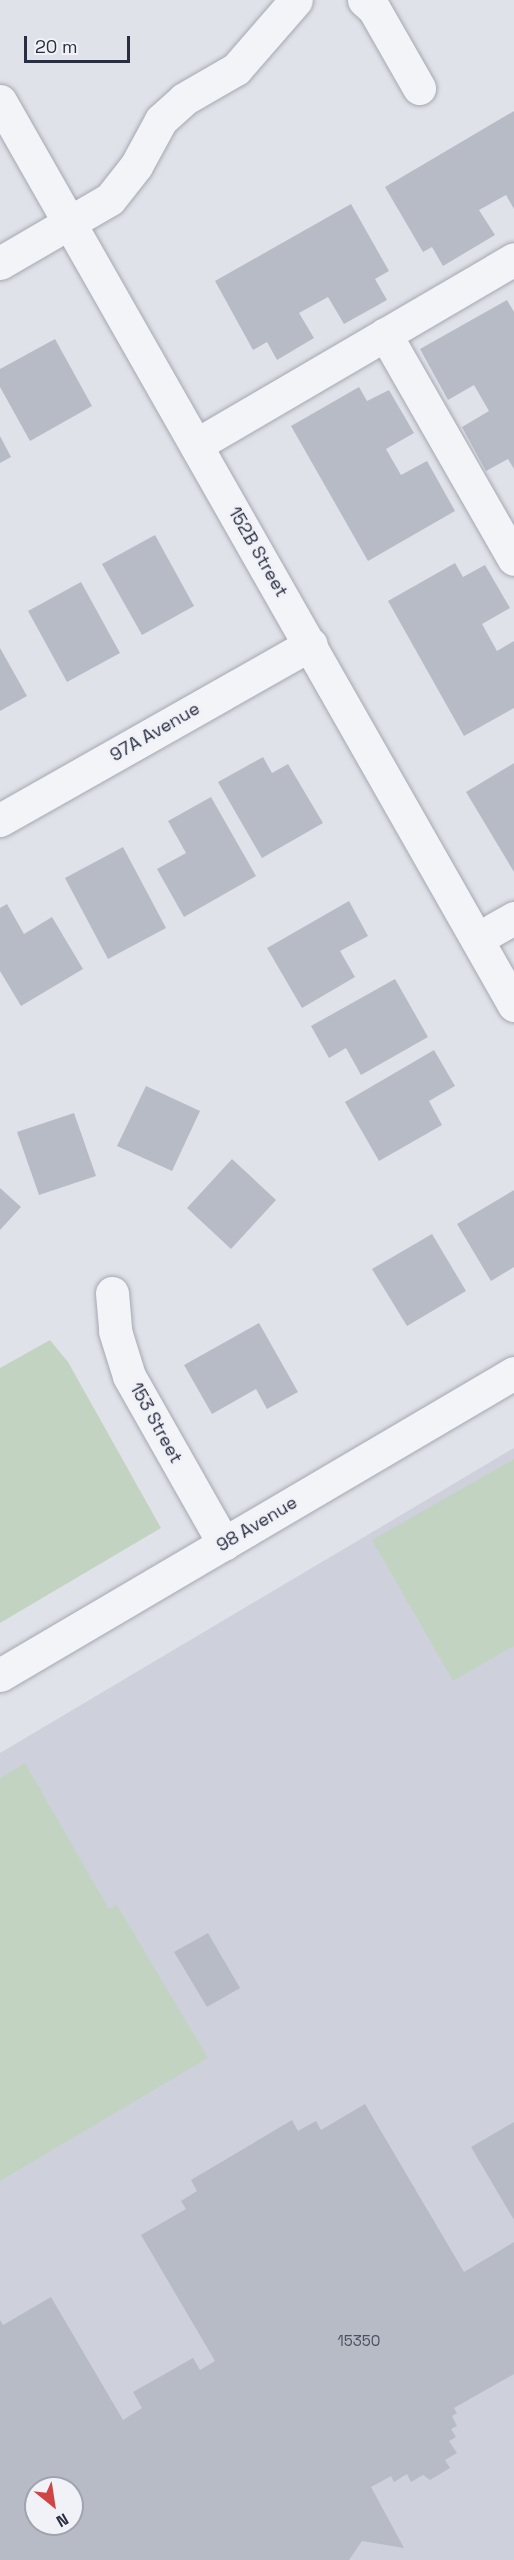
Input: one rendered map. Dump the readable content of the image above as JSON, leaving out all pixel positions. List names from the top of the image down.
{
  "streets": {
    "street": [
      "152B Street",
      "97A Avenue",
      "153 Street",
      "98 Avenue"
    ]
  },
  "crossings": [
    ["152B Street", "97A Avenue"],
    ["153 Street", "98 Avenue"]
  ],
  "house_numbers": ["15350"],
  "scale_bar": "20 m",
  "north": "bottom right"
}
